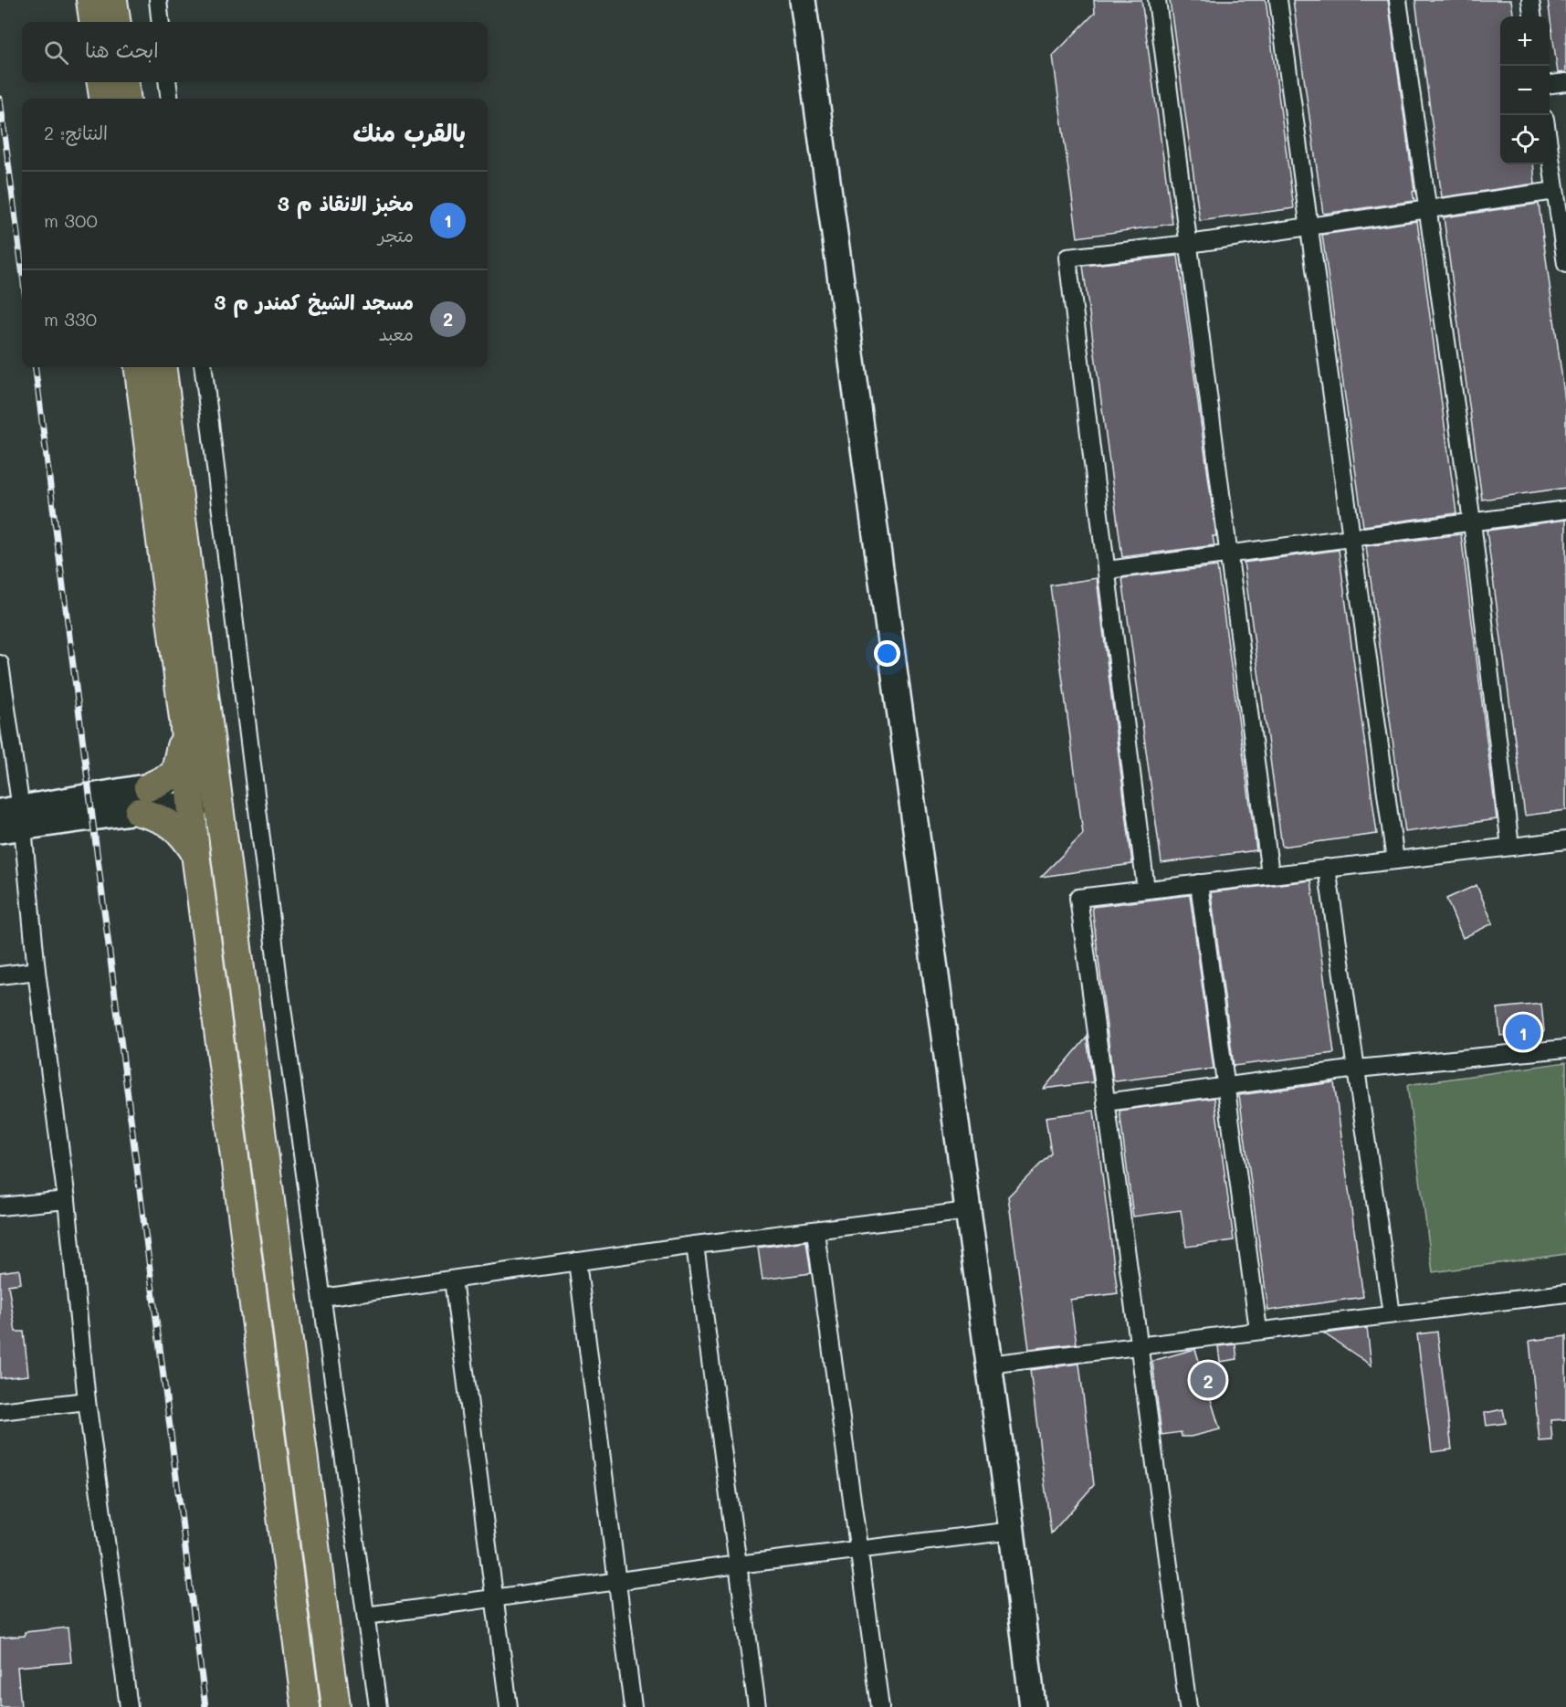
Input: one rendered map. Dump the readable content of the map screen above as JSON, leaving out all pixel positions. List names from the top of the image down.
{
  "page": {
    "map_buttons": ["+", "−"],
    "search": "ابحث هنا",
    "heading": ["بالقرب منك", "النتائج: 2"],
    "list": [
      {
        "mark": "1",
        "name": "مخبز الانقاذ م 3",
        "note": "متجر",
        "value": "300 m"
      },
      {
        "mark": "2",
        "name": "مسجد الشيخ كمندر م 3",
        "note": "معبد",
        "value": "330 m"
      }
    ],
    "pins": ["1", "2"]
  }
}
